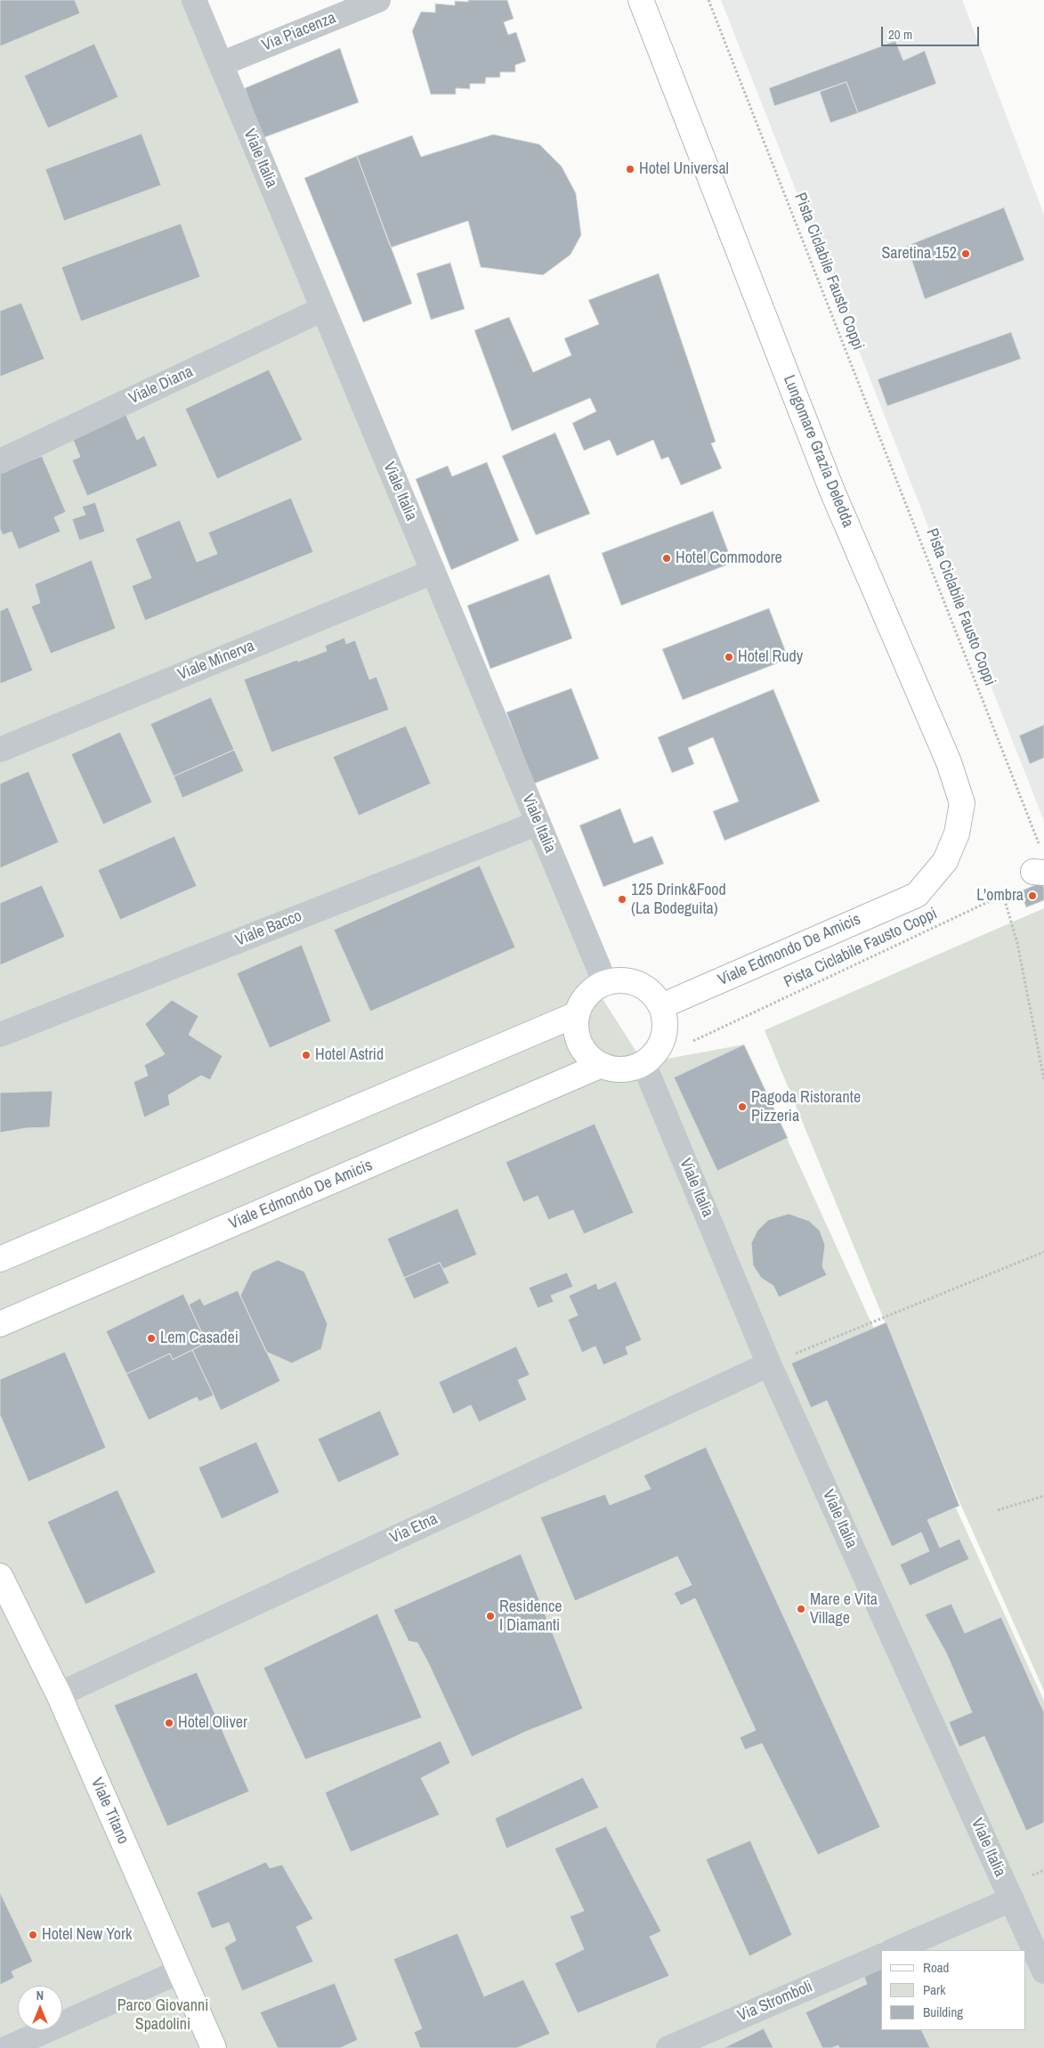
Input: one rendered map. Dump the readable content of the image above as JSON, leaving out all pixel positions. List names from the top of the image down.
{
  "streets": {
    "street": [
      "Via Piacenza",
      "Viale Italia",
      "Viale Diana",
      "Lungomare Grazia Deledda",
      "Viale Minerva",
      "Viale Bacco",
      "Viale Edmondo De Amicis",
      "Via Etna",
      "Viale Titano",
      "Via Stromboli"
    ],
    "path": ["Pista Ciclabile Fausto Coppi"]
  },
  "crossings": [
    ["Via Piacenza", "Viale Italia"],
    ["Viale Italia", "Viale Diana"],
    ["Viale Italia", "Viale Minerva"],
    ["Viale Italia", "Viale Bacco"],
    ["Viale Italia", "Viale Edmondo De Amicis"],
    ["Viale Italia", "Via Etna"],
    ["Lungomare Grazia Deledda", "Viale Edmondo De Amicis"],
    ["Via Etna", "Viale Titano"]
  ],
  "parks": ["Parco Giovanni Spadolini"],
  "places": [
    "Hotel Universal",
    "Saretina 152",
    "Hotel Commodore",
    "Hotel Rudy",
    "L'ombra",
    "125 Drink&Food (La Bodeguita)",
    "Hotel Astrid",
    "Pagoda Ristorante Pizzeria",
    "Lem Casadei",
    "Mare e Vita Village",
    "Residence I Diamanti",
    "Hotel Oliver",
    "Hotel New York"
  ],
  "legend": ["Road", "Park", "Building"],
  "scale_bar": "20 m",
  "north": "top"
}
